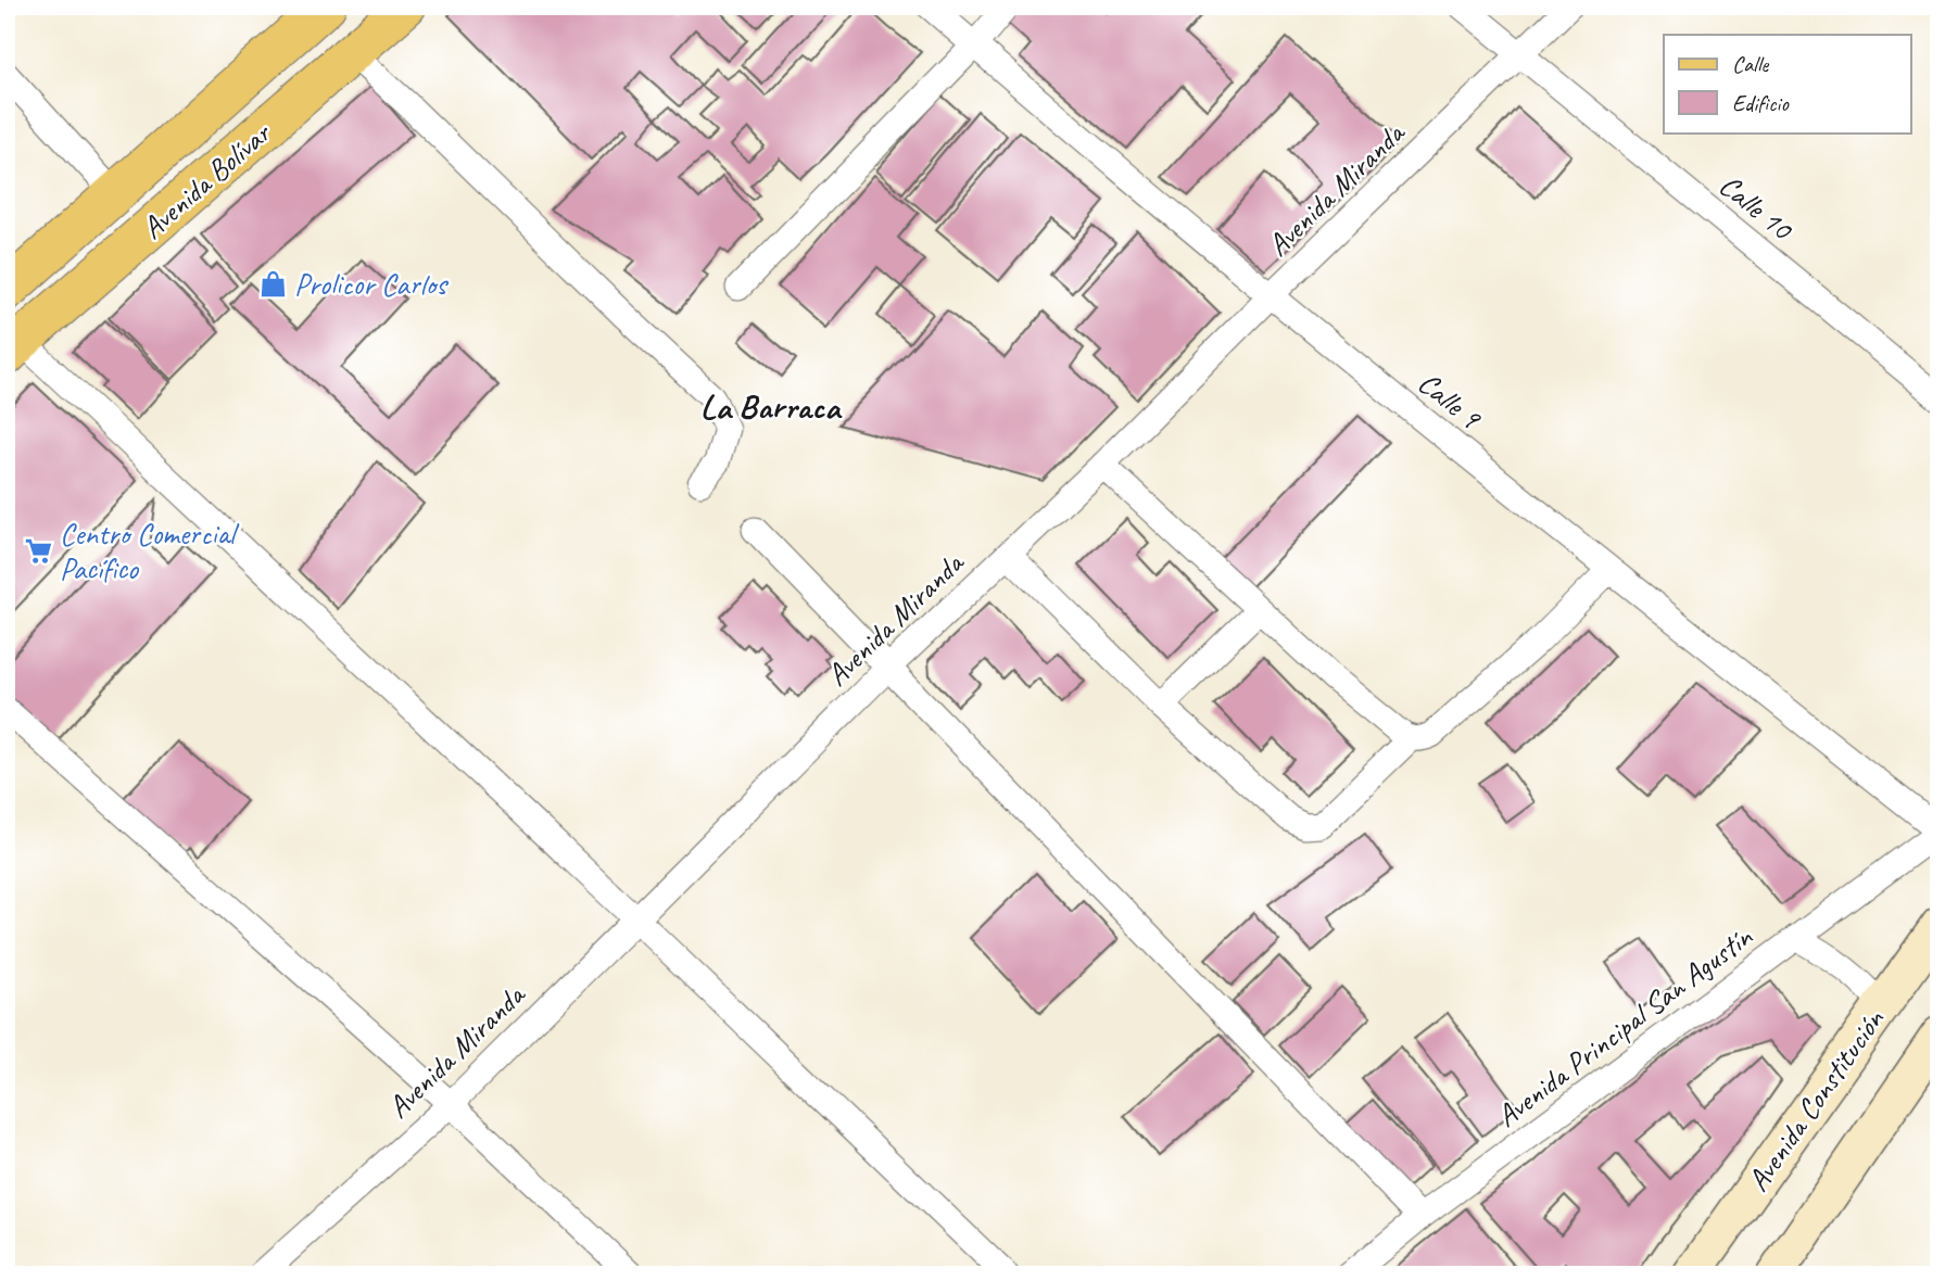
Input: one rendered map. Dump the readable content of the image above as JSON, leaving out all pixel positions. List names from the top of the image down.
{
  "streets": {
    "main road": ["Avenida Bolívar"],
    "street": [
      "Avenida Miranda",
      "Calle 10",
      "Calle 9",
      "Avenida Principal San Agustín",
      "Avenida Constitución"
    ]
  },
  "crossings": [
    ["Avenida Miranda", "Calle 10"],
    ["Avenida Miranda", "Calle 9"],
    ["Calle 9", "Avenida Principal San Agustín"]
  ],
  "districts": ["La Barraca"],
  "places": {
    "shop": ["Prolicor Carlos"],
    "supermarket": ["Centro Comercial Pacífico"]
  },
  "legend": ["Calle", "Edificio"]
}
